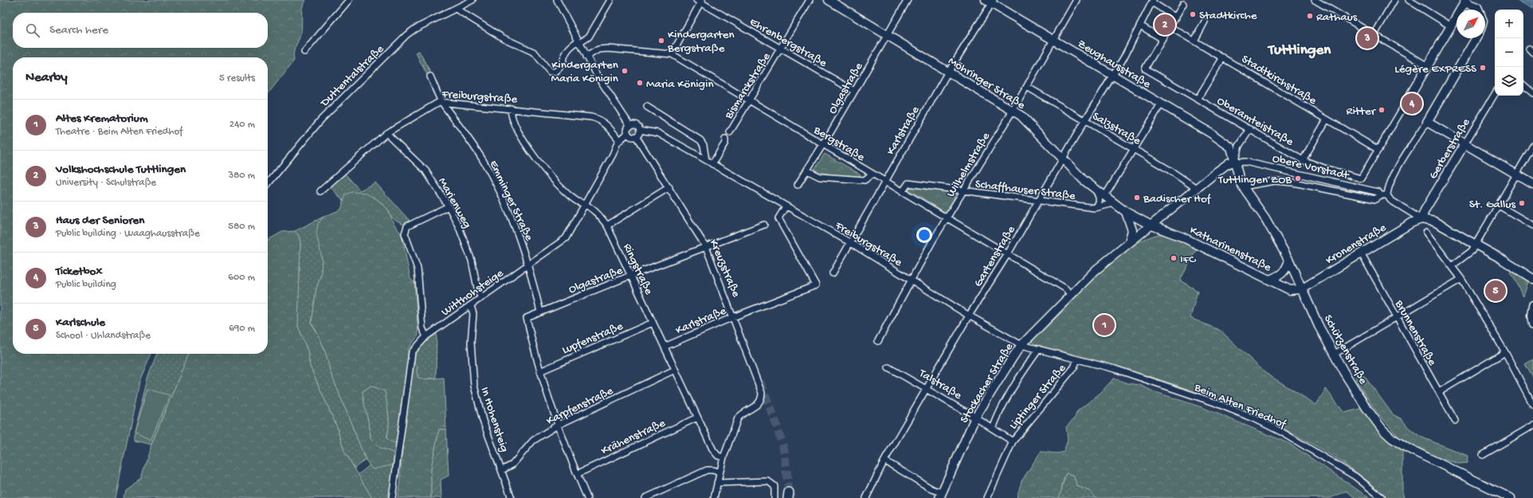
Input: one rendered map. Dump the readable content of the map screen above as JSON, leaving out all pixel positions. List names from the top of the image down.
{
  "streets": {
    "street": [
      "Ehrenbergstraße",
      "Zeughausstraße",
      "Duttentalstraße",
      "Stadtkirchstraße",
      "Möhringer Straße",
      "Bismarckstraße",
      "Olgastraße",
      "Freiburgstraße",
      "Oberamteistraße",
      "Salzstraße",
      "Karlstraße",
      "Bergstraße",
      "Gerberstraße",
      "Wilhelmstraße",
      "Obere Vorstadt",
      "Schaffhauser Straße",
      "Emminger Straße",
      "Marienweg",
      "Kronenstraße",
      "Katharinenstraße",
      "Gartenstraße",
      "Kreuzstraße",
      "Ringstraße",
      "Witthohsteige",
      "Brunnenstraße",
      "Lupfenstraße",
      "Schützenstraße",
      "Stockacher Straße",
      "Talstraße",
      "Liptinger Straße",
      "Karpfenstraße",
      "Beim Alten Friedhof",
      "In Hohensteig",
      "Krähenstraße"
    ]
  },
  "crossings": [
    ["Ehrenbergstraße", "Bismarckstraße"],
    ["Ehrenbergstraße", "Olgastraße"],
    ["Zeughausstraße", "Karlstraße"],
    ["Zeughausstraße", "Wilhelmstraße"],
    ["Zeughausstraße", "Gartenstraße"],
    ["Zeughausstraße", "Schützenstraße"],
    ["Stadtkirchstraße", "Oberamteistraße"],
    ["Möhringer Straße", "Olgastraße"],
    ["Möhringer Straße", "Karlstraße"],
    ["Möhringer Straße", "Wilhelmstraße"],
    ["Möhringer Straße", "Schaffhauser Straße"],
    ["Möhringer Straße", "Katharinenstraße"],
    ["Möhringer Straße", "Gartenstraße"],
    ["Möhringer Straße", "Stockacher Straße"],
    ["Bismarckstraße", "Bergstraße"],
    ["Olgastraße", "Bergstraße"],
    ["Olgastraße", "Emminger Straße"],
    ["Olgastraße", "Kreuzstraße"],
    ["Olgastraße", "Ringstraße"],
    ["Freiburgstraße", "Karlstraße"],
    ["Freiburgstraße", "Wilhelmstraße"],
    ["Freiburgstraße", "Emminger Straße"],
    ["Freiburgstraße", "Marienweg"],
    ["Freiburgstraße", "Gartenstraße"],
    ["Freiburgstraße", "Kreuzstraße"],
    ["Freiburgstraße", "Ringstraße"],
    ["Freiburgstraße", "Witthohsteige"],
    ["Freiburgstraße", "Stockacher Straße"],
    ["Freiburgstraße", "Liptinger Straße"],
    ["Salzstraße", "Wilhelmstraße"],
    ["Salzstraße", "Gartenstraße"],
    ["Salzstraße", "Stockacher Straße"],
    ["Karlstraße", "Bergstraße"],
    ["Karlstraße", "Kreuzstraße"],
    ["Karlstraße", "Ringstraße"],
    ["Bergstraße", "Wilhelmstraße"],
    ["Bergstraße", "Schaffhauser Straße"],
    ["Bergstraße", "Gartenstraße"],
    ["Bergstraße", "Stockacher Straße"],
    ["Gerberstraße", "Kronenstraße"],
    ["Wilhelmstraße", "Schaffhauser Straße"],
    ["Obere Vorstadt", "Schützenstraße"],
    ["Obere Vorstadt", "Stockacher Straße"],
    ["Schaffhauser Straße", "Gartenstraße"],
    ["Emminger Straße", "Witthohsteige"],
    ["Marienweg", "Witthohsteige"],
    ["Kronenstraße", "Katharinenstraße"],
    ["Kronenstraße", "Brunnenstraße"],
    ["Kronenstraße", "Schützenstraße"],
    ["Katharinenstraße", "Schützenstraße"],
    ["Katharinenstraße", "Stockacher Straße"],
    ["Gartenstraße", "Talstraße"],
    ["Kreuzstraße", "Ringstraße"],
    ["Kreuzstraße", "Witthohsteige"],
    ["Ringstraße", "Witthohsteige"],
    ["Ringstraße", "Lupfenstraße"],
    ["Ringstraße", "Karpfenstraße"],
    ["Ringstraße", "Krähenstraße"],
    ["Witthohsteige", "In Hohensteig"],
    ["Schützenstraße", "Stockacher Straße"],
    ["Stockacher Straße", "Talstraße"],
    ["Stockacher Straße", "Liptinger Straße"],
    ["Talstraße", "Liptinger Straße"],
    ["Liptinger Straße", "Beim Alten Friedhof"],
    ["Karpfenstraße", "In Hohensteig"]
  ],
  "districts": ["Tuttlingen"],
  "places": [
    "Stadtkirche",
    "Rathaus",
    "Kindergarten Bergstraße",
    "Légère EXPRESS",
    "Kindergarten Maria Königin",
    "Maria Königin",
    "Ritter",
    "Tuttlingen ZOB",
    "Badischer Hof",
    "St. Gallus",
    "IFC"
  ],
  "north": "top right",
  "page": {
    "map_buttons": ["+", "−"],
    "pins": [
      "2",
      "3",
      "4",
      "5",
      "1"
    ],
    "search": "Search here",
    "heading": ["Nearby", "5 results"],
    "list": [
      {
        "mark": "1",
        "name": "Altes Krematorium",
        "note": "Theatre · Beim Alten Friedhof",
        "value": "240 m"
      },
      {
        "mark": "2",
        "name": "Volkshochschule Tuttlingen",
        "note": "University · Schulstraße",
        "value": "380 m"
      },
      {
        "mark": "3",
        "name": "Haus der Senioren",
        "note": "Public building · Waaghausstraße",
        "value": "580 m"
      },
      {
        "mark": "4",
        "name": "Ticketbox",
        "note": "Public building",
        "value": "600 m"
      },
      {
        "mark": "5",
        "name": "Karlschule",
        "note": "School · Uhlandstraße",
        "value": "690 m"
      }
    ]
  }
}
